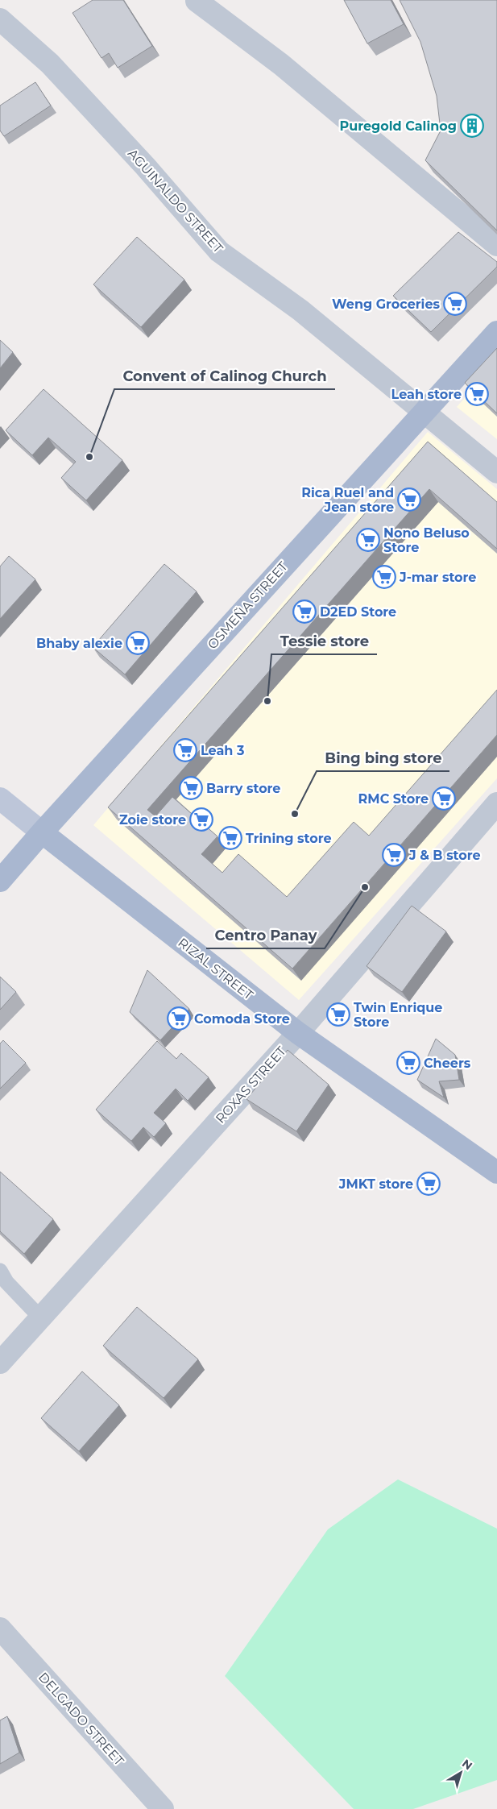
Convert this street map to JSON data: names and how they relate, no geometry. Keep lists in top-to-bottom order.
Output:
{
  "streets": {
    "main road": ["OSMEÑA STREET", "RIZAL STREET"],
    "street": ["AGUINALDO STREET", "ROXAS STREET", "DELGADO STREET"]
  },
  "crossings": [
    ["AGUINALDO STREET", "OSMEÑA STREET"],
    ["OSMEÑA STREET", "RIZAL STREET"],
    ["RIZAL STREET", "ROXAS STREET"]
  ],
  "places": {
    "building": ["Puregold Calinog"],
    "supermarket": [
      "Weng Groceries",
      "Leah store",
      "Rica Ruel and Jean store",
      "Nono Beluso Store",
      "J-mar store",
      "D2ED Store",
      "Bhaby alexie",
      "Leah 3",
      "Barry store",
      "RMC Store",
      "Zoie store",
      "Trining store",
      "J & B store",
      "Twin Enrique Store",
      "Comoda Store",
      "Cheers",
      "JMKT store"
    ],
    "other": [
      "Convent of Calinog Church",
      "Tessie store",
      "Bing bing store",
      "Centro Panay"
    ]
  },
  "north": "top right"
}
